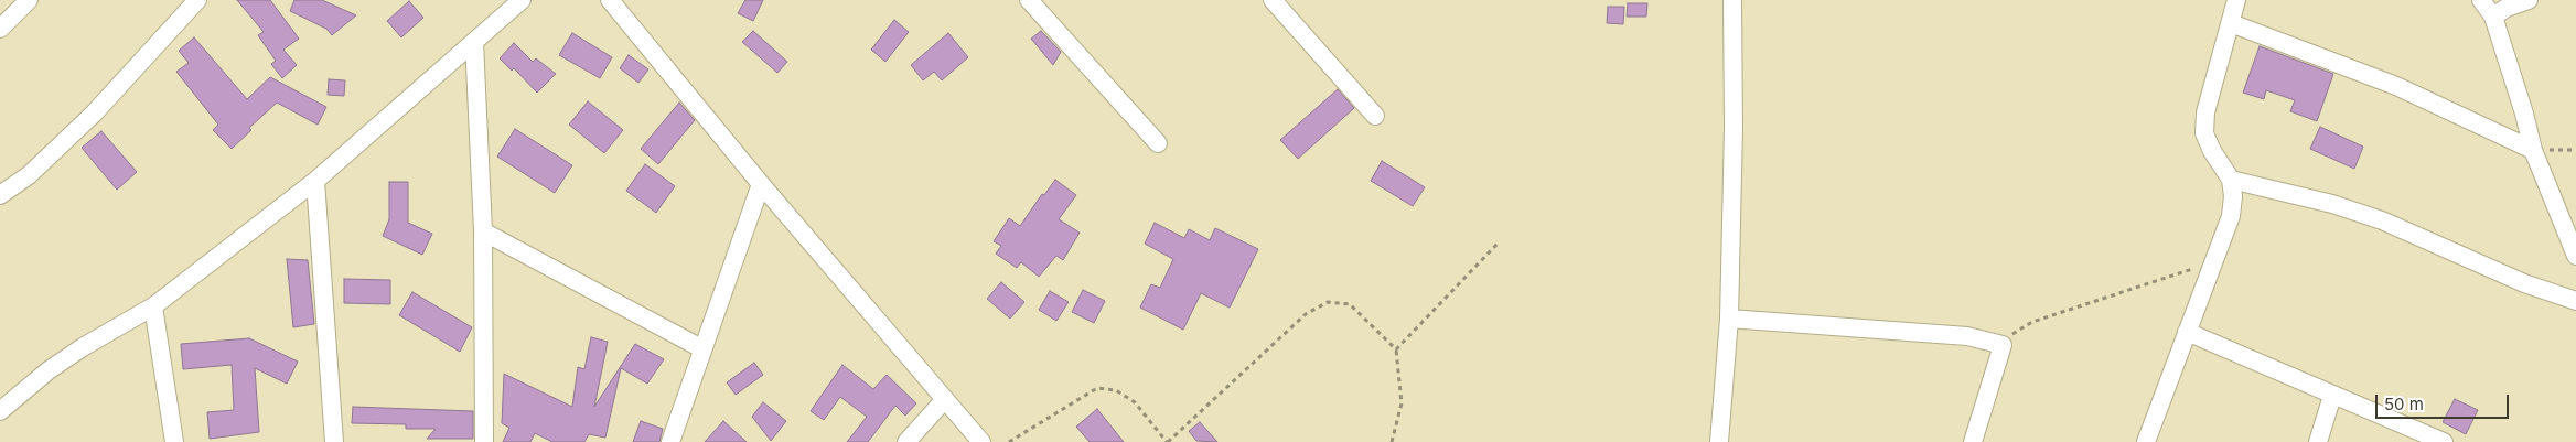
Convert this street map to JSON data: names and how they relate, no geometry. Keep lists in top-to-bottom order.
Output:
{
  "scale_bar": "50 m"
}
